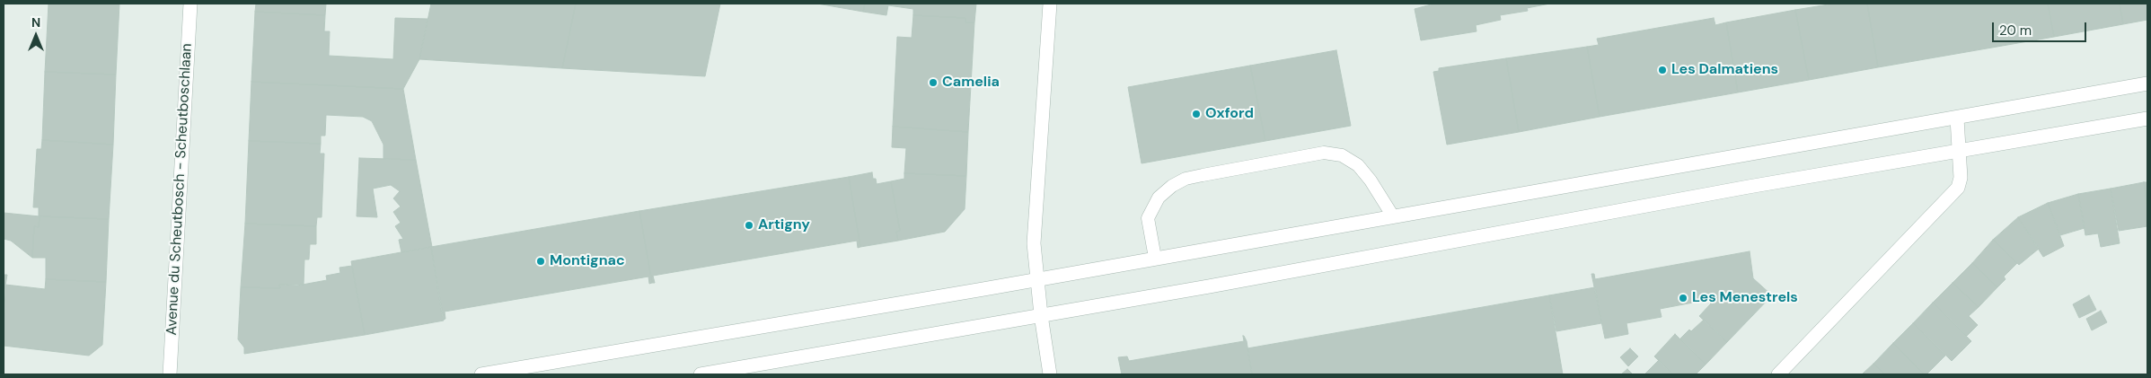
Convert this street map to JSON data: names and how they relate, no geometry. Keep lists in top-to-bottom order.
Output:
{
  "streets": {
    "street": ["Avenue du Scheutbosch - Scheutboschlaan"]
  },
  "places": [
    "Les Dalmatiens",
    "Camelia",
    "Oxford",
    "Artigny",
    "Montignac",
    "Les Menestrels"
  ],
  "scale_bar": "20 m",
  "north": "top"
}
